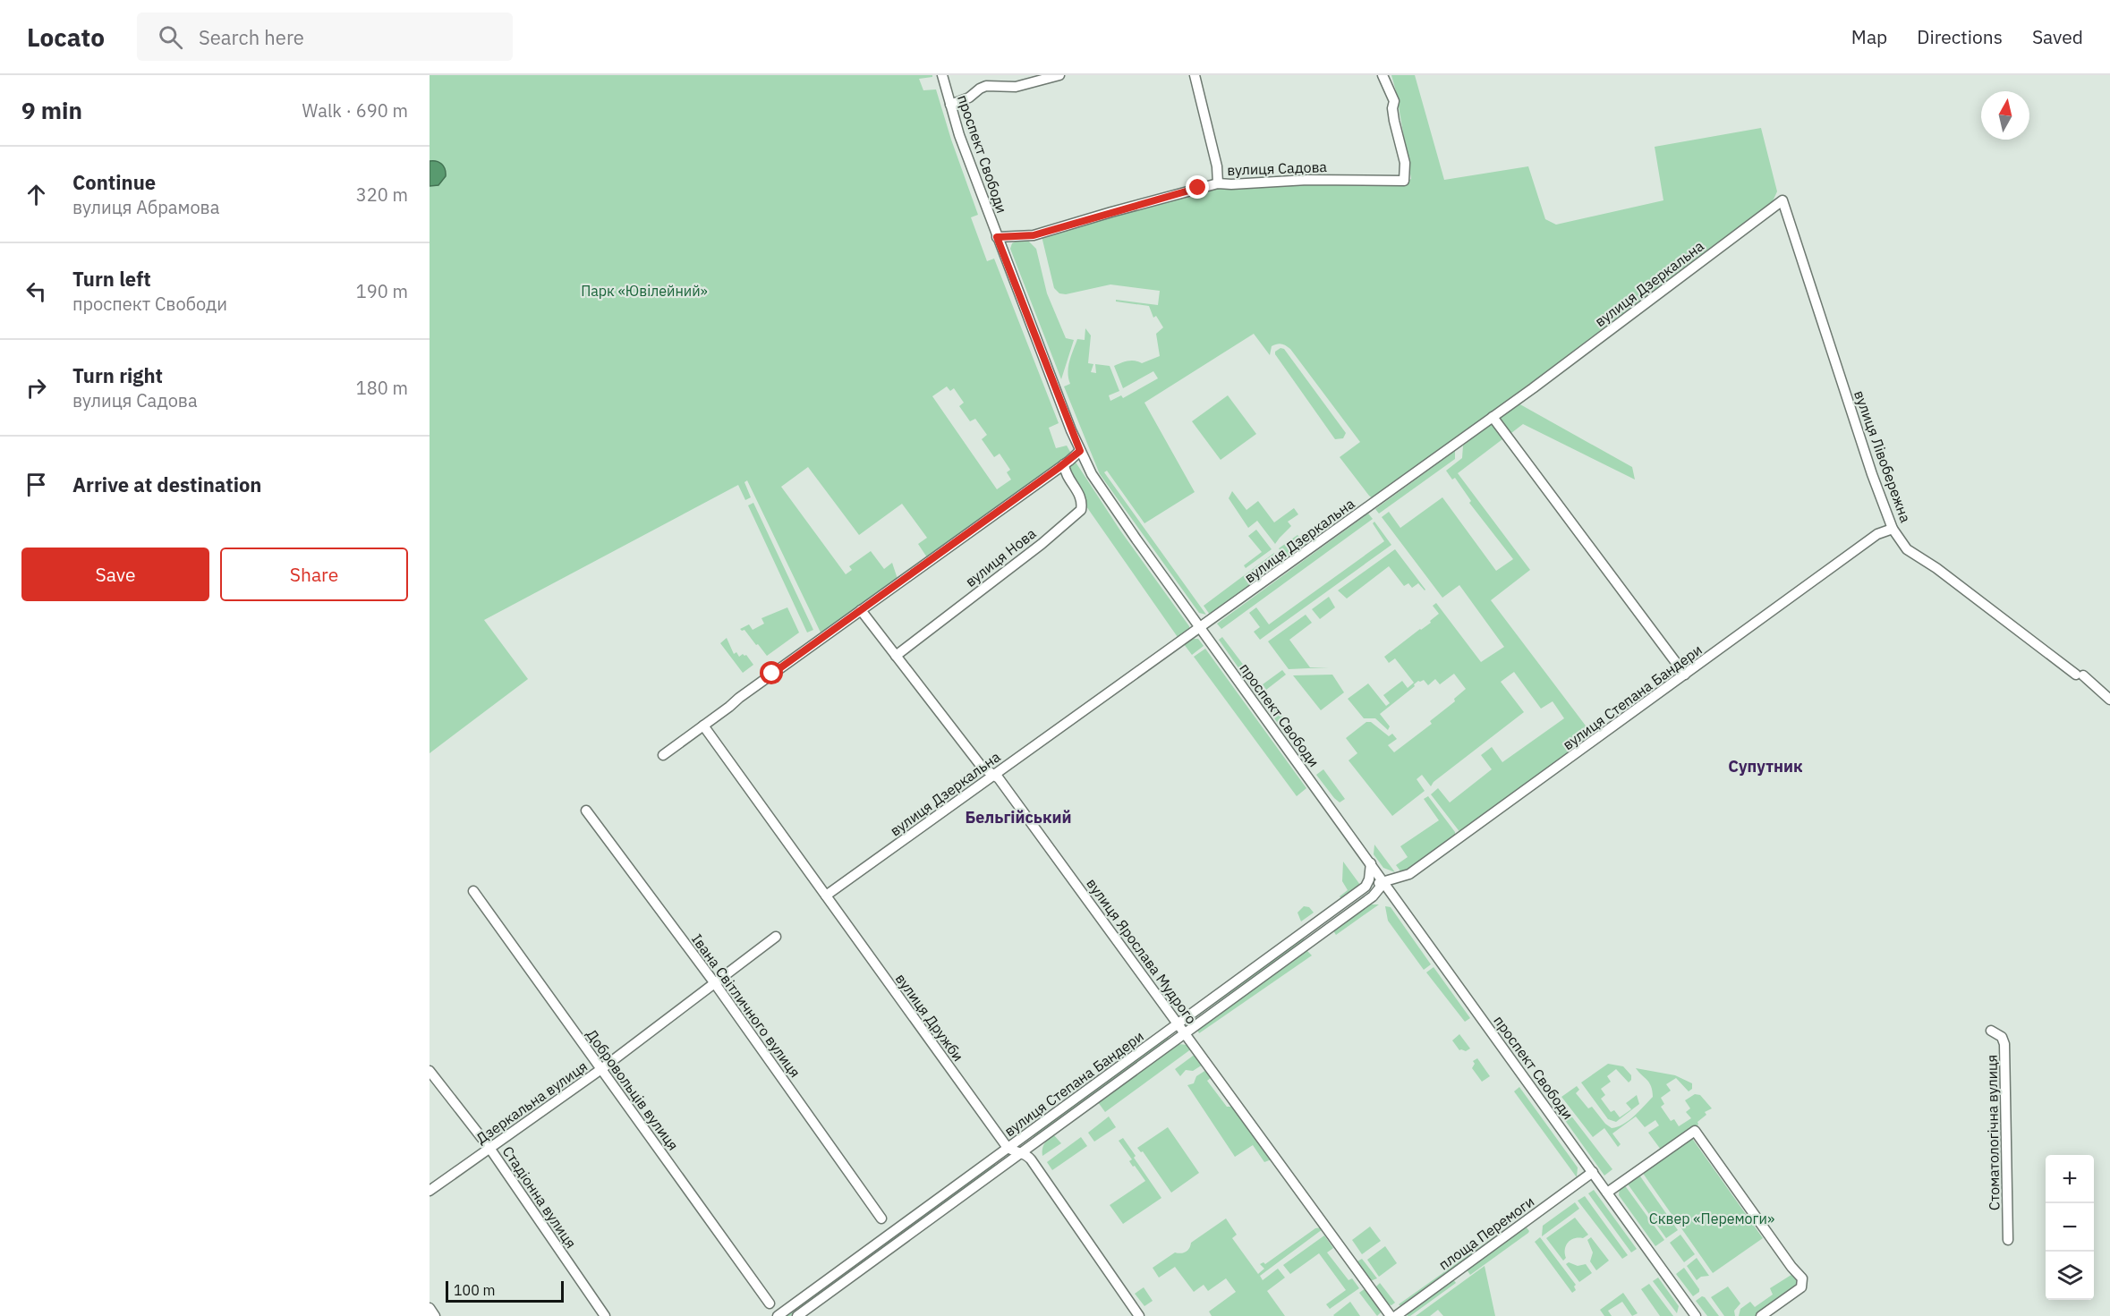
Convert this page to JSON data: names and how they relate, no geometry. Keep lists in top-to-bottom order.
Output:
{
  "streets": {
    "street": [
      "проспект Свободи",
      "вулиця Садова",
      "вулиця Дзеркальна",
      "вулиця Лівобережна",
      "вулиця Нова",
      "вулиця Степана Бандери",
      "вулиця Ярослава Мудрого",
      "Івана Світличного вулиця",
      "вулиця Дружби",
      "Добровольців вулиця",
      "Дзеркальна вулиця",
      "Стоматологічна вулиця",
      "Стадіонна вулиця",
      "площа Перемоги"
    ]
  },
  "crossings": [
    ["проспект Свободи", "вулиця Садова"],
    ["проспект Свободи", "вулиця Дзеркальна"],
    ["проспект Свободи", "вулиця Степана Бандери"],
    ["проспект Свободи", "площа Перемоги"],
    ["вулиця Дзеркальна", "вулиця Лівобережна"],
    ["вулиця Дзеркальна", "вулиця Ярослава Мудрого"],
    ["вулиця Дзеркальна", "вулиця Дружби"],
    ["вулиця Лівобережна", "вулиця Степана Бандери"],
    ["вулиця Нова", "вулиця Ярослава Мудрого"],
    ["вулиця Степана Бандери", "вулиця Ярослава Мудрого"],
    ["вулиця Степана Бандери", "вулиця Дружби"],
    ["вулиця Ярослава Мудрого", "площа Перемоги"],
    ["Івана Світличного вулиця", "Дзеркальна вулиця"],
    ["Добровольців вулиця", "Дзеркальна вулиця"],
    ["Дзеркальна вулиця", "Стадіонна вулиця"]
  ],
  "districts": ["Супутник", "Бельгійський"],
  "parks": ["Парк «Ювілейний»", "Сквер «Перемоги»"],
  "scale_bar": "100 m",
  "north": "top",
  "page": {
    "header": "Locato",
    "search": "Search here",
    "nav": ["Map", "Directions", "Saved"],
    "heading": ["9 min", "Walk · 690 m"],
    "list": [
      ["Continue", "вулиця Абрамова", "320 m"],
      ["Turn left", "проспект Свободи", "190 m"],
      ["Turn right", "вулиця Садова", "180 m"],
      "Arrive at destination"
    ],
    "buttons": ["Save", "Share"],
    "map_buttons": ["+", "−"],
    "scale": "100 m"
  }
}
